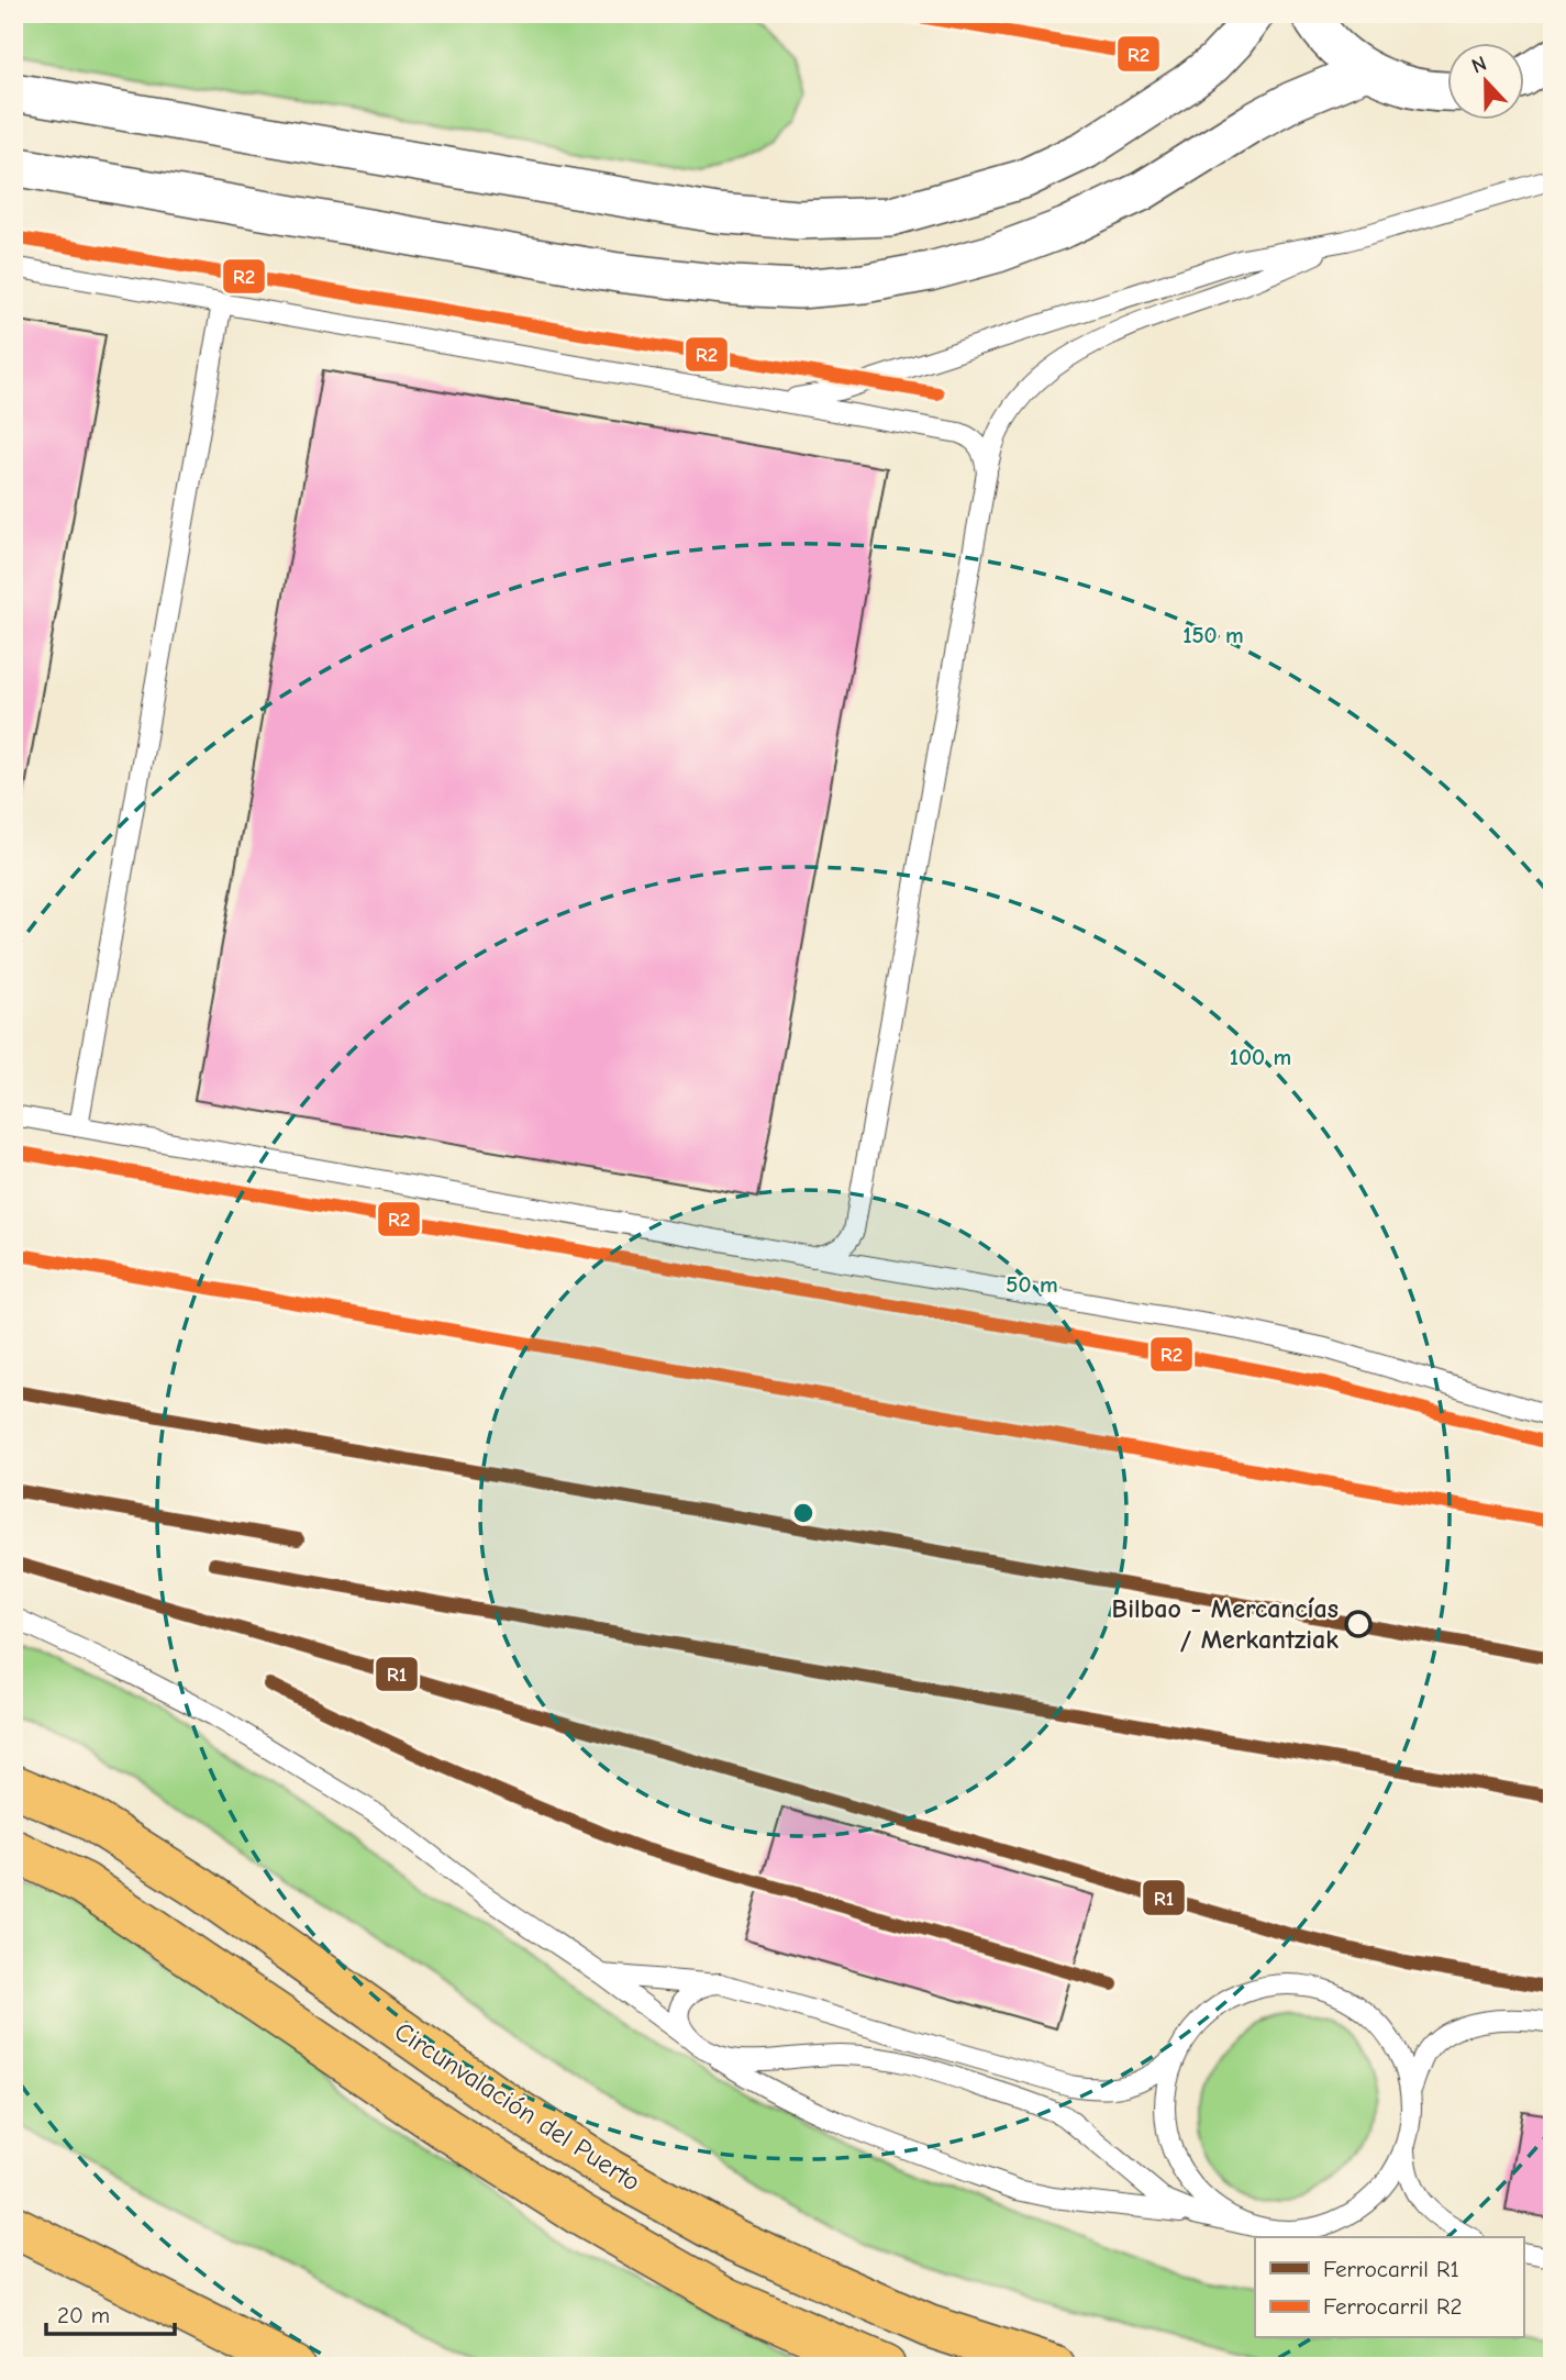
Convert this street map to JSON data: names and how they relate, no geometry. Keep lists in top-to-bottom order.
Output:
{
  "streets": {
    "highway": ["Circunvalación del Puerto"]
  },
  "places": ["Bilbao - Mercancías / Merkantziak"],
  "lines": ["rail line R2", "rail line R1"],
  "legend": ["Ferrocarril R1", "Ferrocarril R2"],
  "scale_bar": "20 m",
  "north": "top",
  "rings": ["150 m", "100 m", "50 m"]
}
